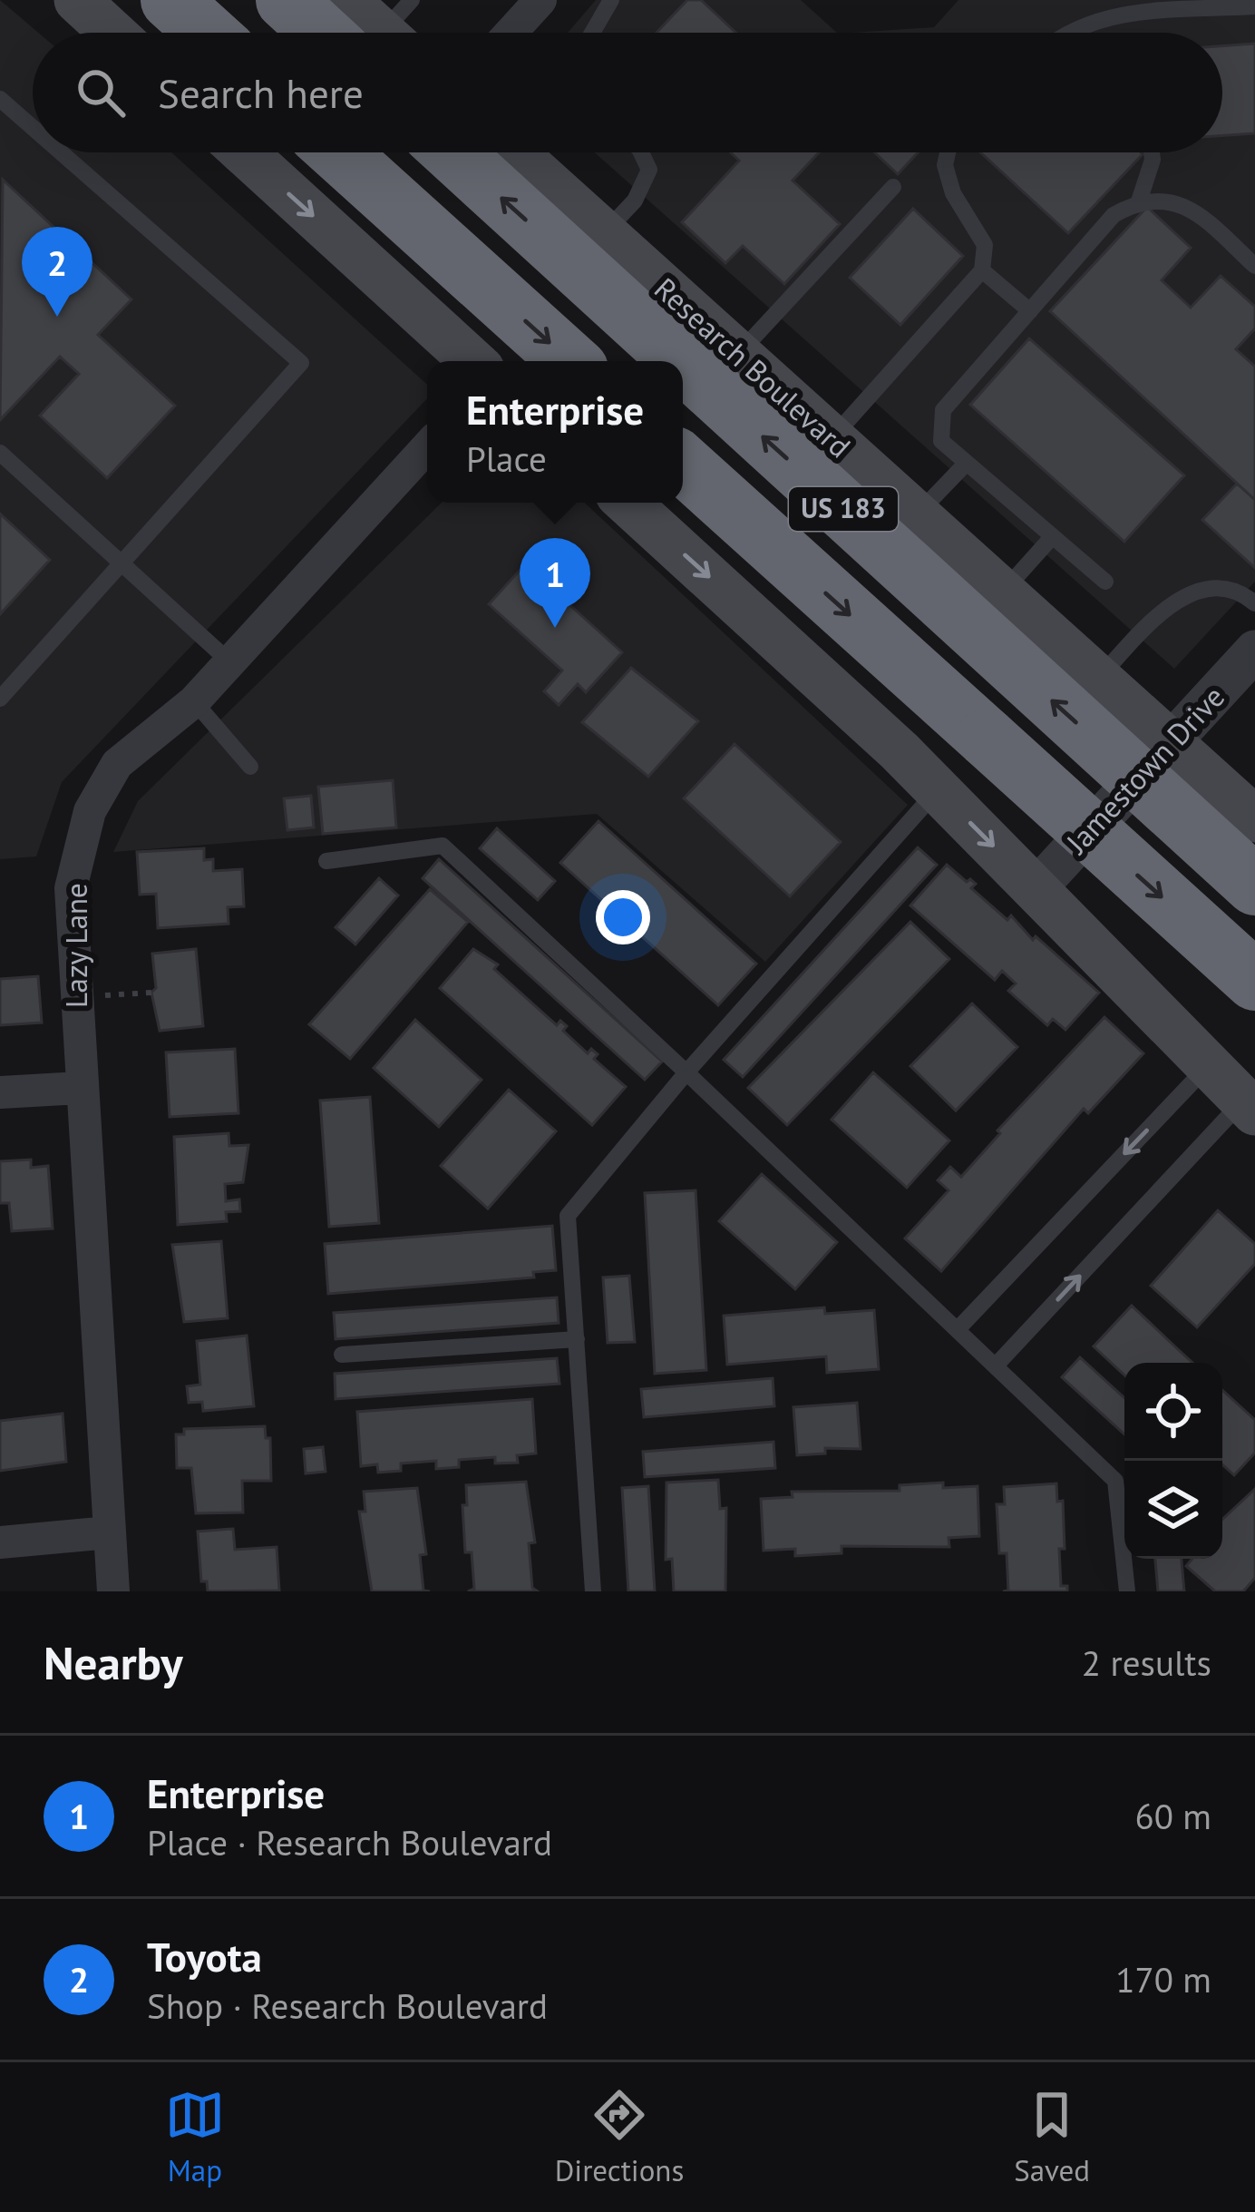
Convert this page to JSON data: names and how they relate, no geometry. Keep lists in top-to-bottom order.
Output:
{
  "streets": {
    "highway": ["US 183"],
    "main road": ["Research Boulevard"],
    "street": ["Jamestown Drive", "Lazy Lane"]
  },
  "crossings": [
    ["Research Boulevard", "Jamestown Drive"]
  ],
  "page": {
    "search": "Search here",
    "pins": ["2", "1"],
    "popup": ["Enterprise", "Place"],
    "heading": ["Nearby", "2 results"],
    "list": [
      {
        "mark": "1",
        "name": "Enterprise",
        "note": "Place · Research Boulevard",
        "value": "60 m"
      },
      {
        "mark": "2",
        "name": "Toyota",
        "note": "Shop · Research Boulevard",
        "value": "170 m"
      }
    ],
    "nav": ["Map", "Directions", "Saved"]
  }
}
